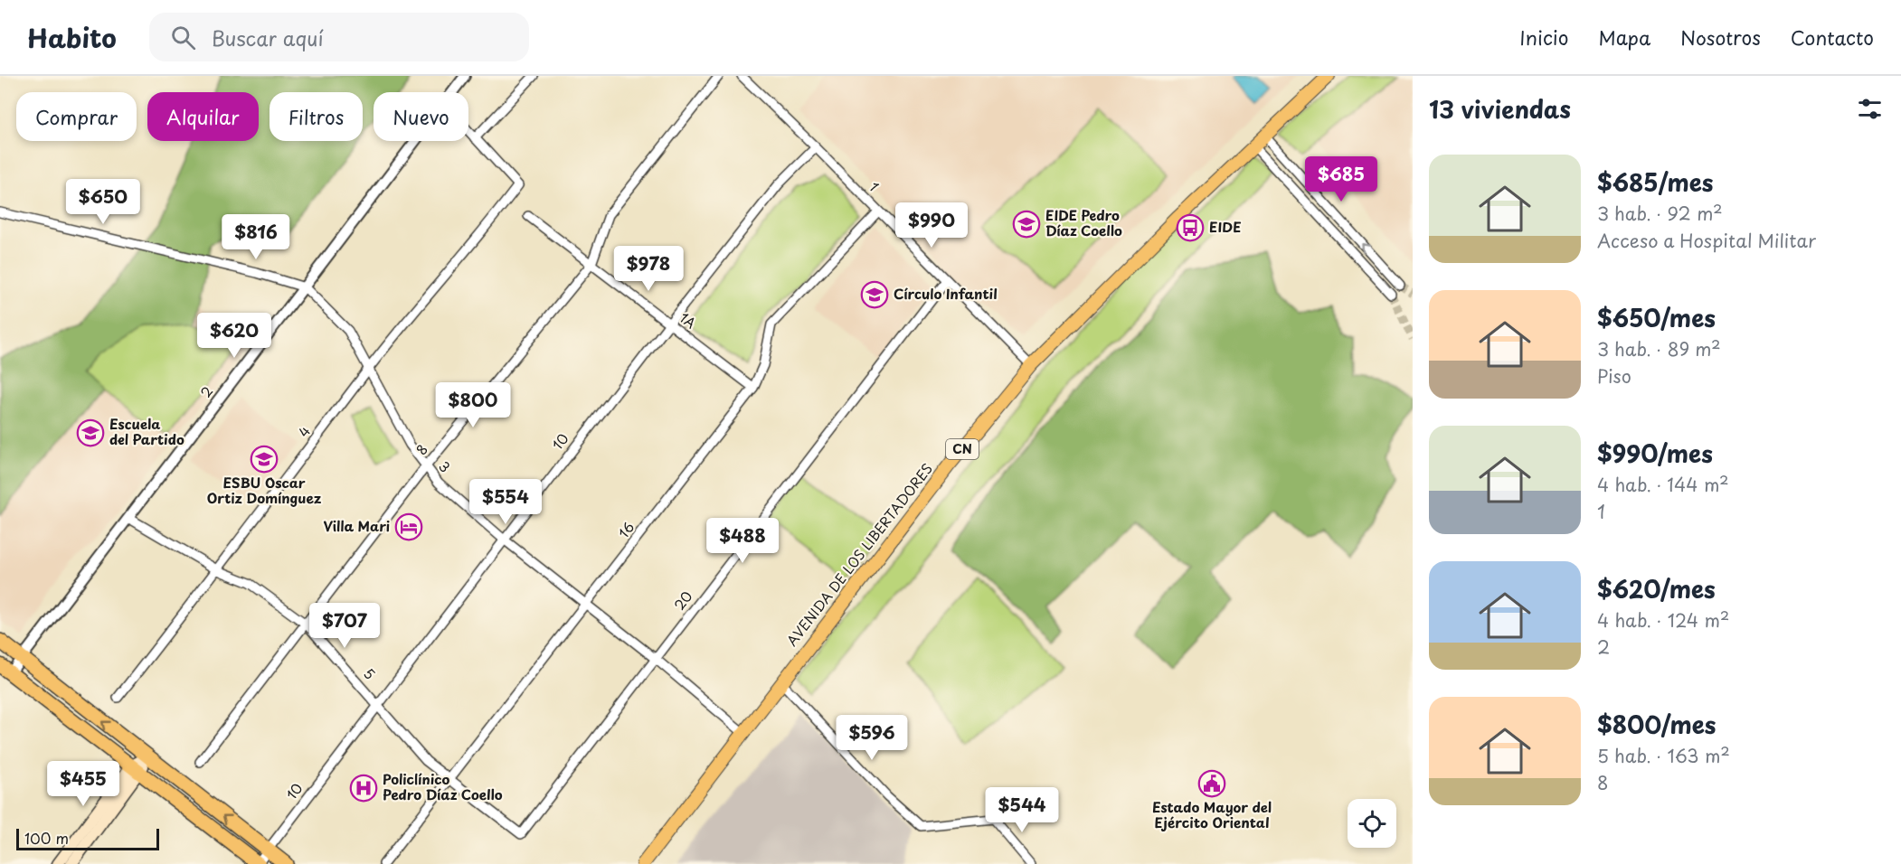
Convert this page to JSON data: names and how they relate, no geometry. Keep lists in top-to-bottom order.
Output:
{
  "streets": {
    "main road": ["CN", "AVENIDA DE LOS LIBERTADORES"],
    "street": [
      "1",
      "1A",
      "2",
      "4",
      "10",
      "8",
      "3",
      "16",
      "20",
      "5"
    ]
  },
  "crossings": [
    ["1", "10"],
    ["1", "16"],
    ["1", "AVENIDA DE LOS LIBERTADORES"],
    ["1", "20"],
    ["1A", "10"],
    ["1A", "8"],
    ["1A", "16"],
    ["2", "3"],
    ["2", "5"],
    ["4", "3"],
    ["4", "5"],
    ["10", "3"],
    ["10", "5"],
    ["8", "3"],
    ["8", "5"],
    ["3", "16"],
    ["3", "AVENIDA DE LOS LIBERTADORES"],
    ["3", "20"],
    ["16", "5"],
    ["20", "5"]
  ],
  "places": {
    "school or university": [
      "EIDE Pedro Díaz Coello",
      "Círculo Infantil",
      "Escuela del Partido",
      "ESBU Oscar Ortiz Domínguez"
    ],
    "bus stop": ["EIDE"],
    "hotel": ["Villa Mari"],
    "public building": ["Estado Mayor del Ejército Oriental"],
    "hospital": ["Policlínico Pedro Díaz Coello"]
  },
  "scale_bar": "100 m",
  "page": {
    "header": "Habito",
    "search": "Buscar aquí",
    "nav": [
      "Inicio",
      "Mapa",
      "Nosotros",
      "Contacto"
    ],
    "heading": "13 viviendas",
    "chip": [
      "Comprar",
      "Alquilar",
      "Filtros",
      "Nuevo"
    ],
    "list": [
      {
        "name": "$685/mes",
        "note": "3 hab. · 92 m² · Acceso a Hospital Militar"
      },
      {
        "name": "$650/mes",
        "note": "3 hab. · 89 m² · Piso"
      },
      {
        "name": "$990/mes",
        "note": "4 hab. · 144 m² · 1"
      },
      {
        "name": "$620/mes",
        "note": "4 hab. · 124 m² · 2"
      },
      {
        "name": "$800/mes",
        "note": "5 hab. · 163 m² · 8"
      }
    ],
    "price": [
      "$685",
      "$650",
      "$990",
      "$816",
      "$978",
      "$620",
      "$800",
      "$554",
      "$488",
      "$707",
      "$596",
      "$455",
      "$544"
    ],
    "scale": "100 m"
  }
}
